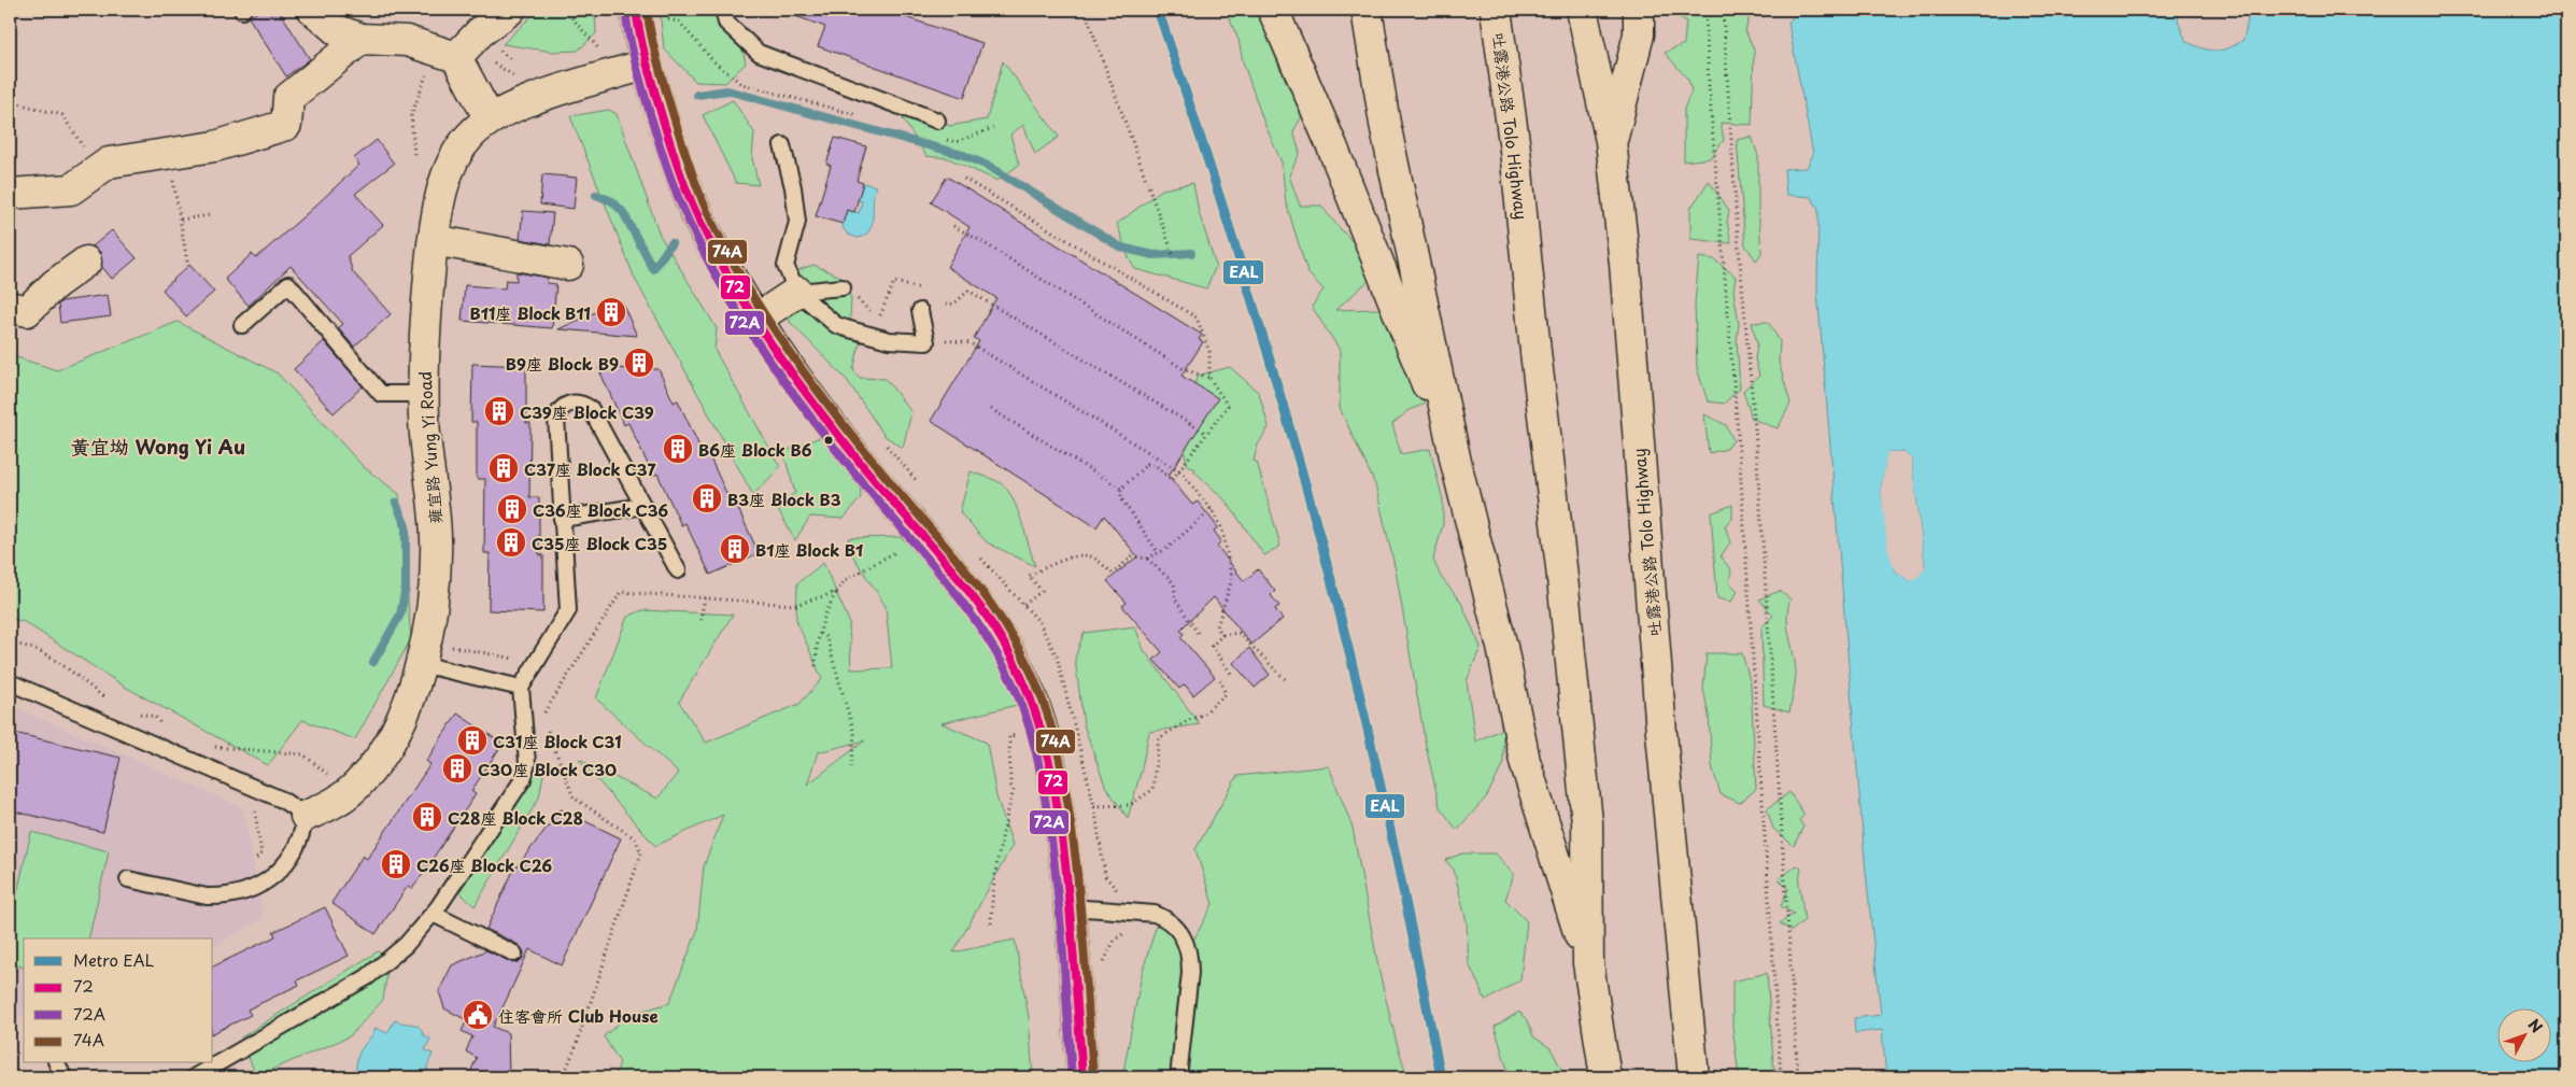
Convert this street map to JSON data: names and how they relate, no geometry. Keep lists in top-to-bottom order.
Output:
{
  "streets": {
    "main road": ["吐露港公路 Tolo Highway", "雍宜路 Yung Yi Road"]
  },
  "districts": ["黃宜坳 Wong Yi Au"],
  "places": {
    "building": [
      "B11座 Block B11",
      "B9座 Block B9",
      "C39座 Block C39",
      "B6座 Block B6",
      "C37座 Block C37",
      "B3座 Block B3",
      "C36座 Block C36",
      "C35座 Block C35",
      "B1座 Block B1",
      "C31座 Block C31",
      "C30座 Block C30",
      "C28座 Block C28",
      "C26座 Block C26"
    ],
    "public building": ["住客會所 Club House"]
  },
  "lines": [
    "metro line EAL",
    "transit line 72",
    "transit line 74A",
    "transit line 72A"
  ],
  "legend": [
    "Metro EAL",
    "72",
    "72A",
    "74A"
  ],
  "north": "top right"
}
